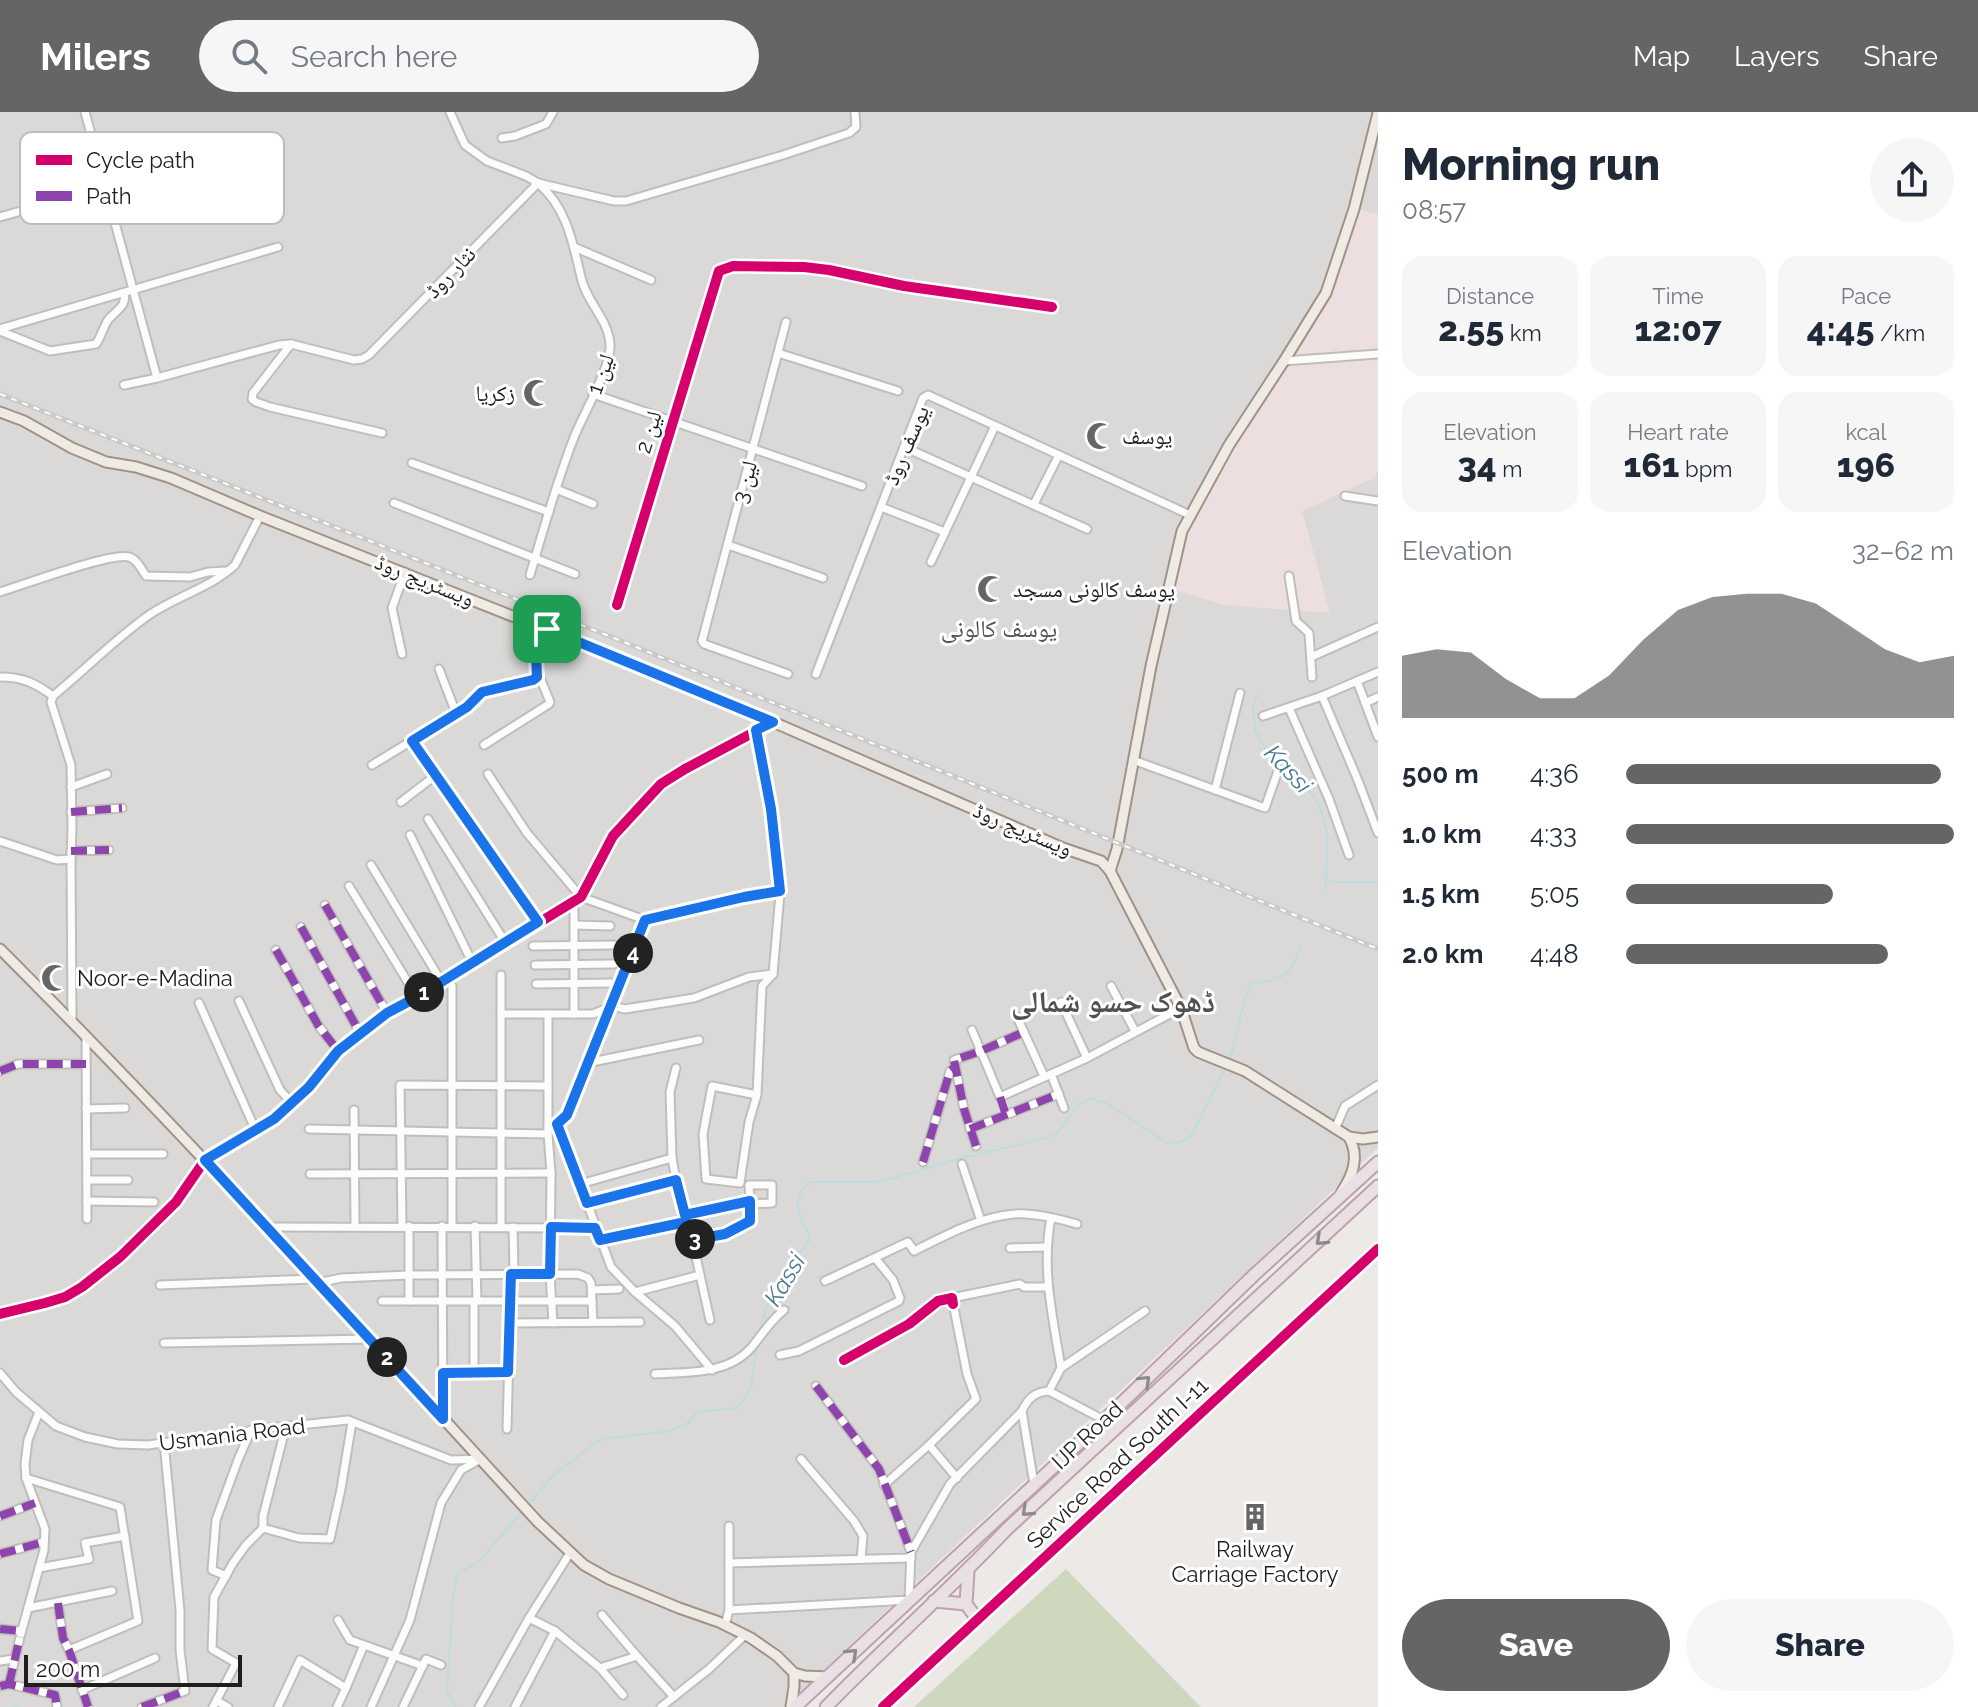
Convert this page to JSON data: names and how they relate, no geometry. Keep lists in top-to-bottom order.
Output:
{
  "streets": {
    "highway": ["IJP Road"],
    "main road": ["ویسٹریج روڈ"],
    "street": [
      "نثار روڈ",
      "لین 1",
      "لین 2",
      "یوسف روڈ",
      "لین 3",
      "Usmania Road",
      "Service Road South I-11"
    ]
  },
  "crossings": [
    ["نثار روڈ", "لین 1"]
  ],
  "districts": ["یوسف کالونی", "ڈھوک حسو شمالی"],
  "water": ["Kassi"],
  "places": {
    "mosque": [
      "زکریا",
      "یوسف",
      "یوسف کالونی مسجد",
      "Noor-e-Madina"
    ],
    "building": ["Railway Carriage Factory"]
  },
  "legend": ["Cycle path", "Path"],
  "scale_bar": "200 m",
  "page": {
    "header": "Milers",
    "search": "Search here",
    "nav": ["Map", "Layers", "Share"],
    "heading": ["Morning run", "08:57"],
    "stats": [
      ["Distance", "2.55 km"],
      ["Time", "12:07"],
      ["Pace", "4:45 /km"],
      ["Elevation", "34 m"],
      ["Heart rate", "161 bpm"],
      ["kcal", "196"]
    ],
    "chart": ["Elevation", "32–62 m"],
    "list": [
      {
        "name": "500 m",
        "note": "4:36"
      },
      {
        "name": "1.0 km",
        "note": "4:33"
      },
      {
        "name": "1.5 km",
        "note": "5:05"
      },
      {
        "name": "2.0 km",
        "note": "4:48"
      }
    ],
    "pins": [
      "4",
      "1",
      "3",
      "2"
    ],
    "buttons": ["Save", "Share"],
    "scale": "200 m"
  }
}
